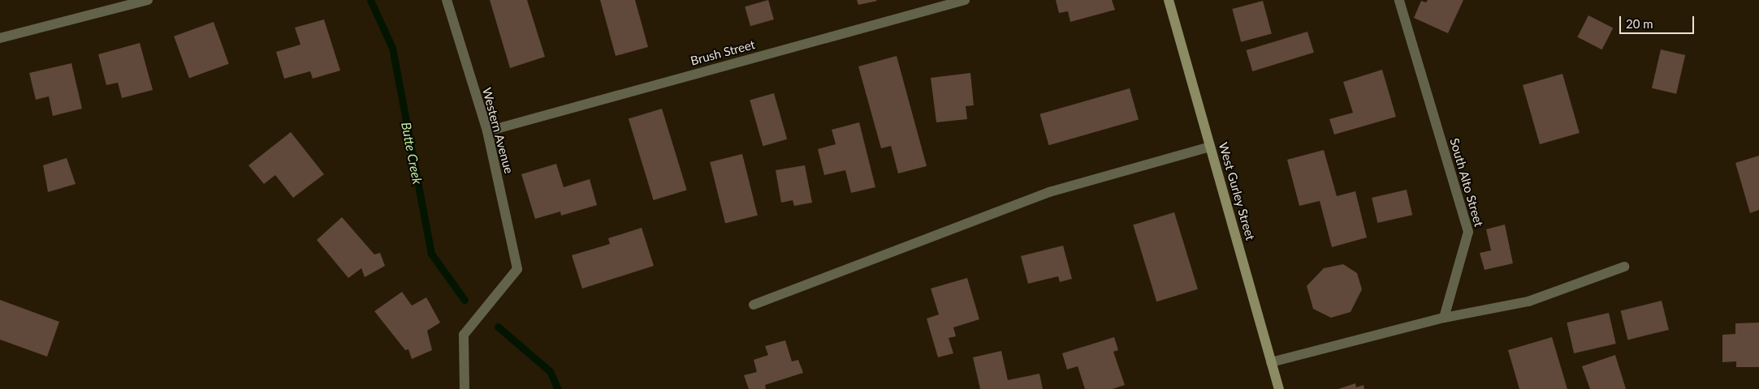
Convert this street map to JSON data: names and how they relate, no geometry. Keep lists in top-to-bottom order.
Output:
{
  "streets": {
    "main road": ["West Gurley Street"],
    "street": ["Brush Street", "Western Avenue", "South Alto Street"]
  },
  "crossings": [
    ["Brush Street", "Western Avenue"]
  ],
  "water": ["Butte Creek"],
  "scale_bar": "20 m"
}
